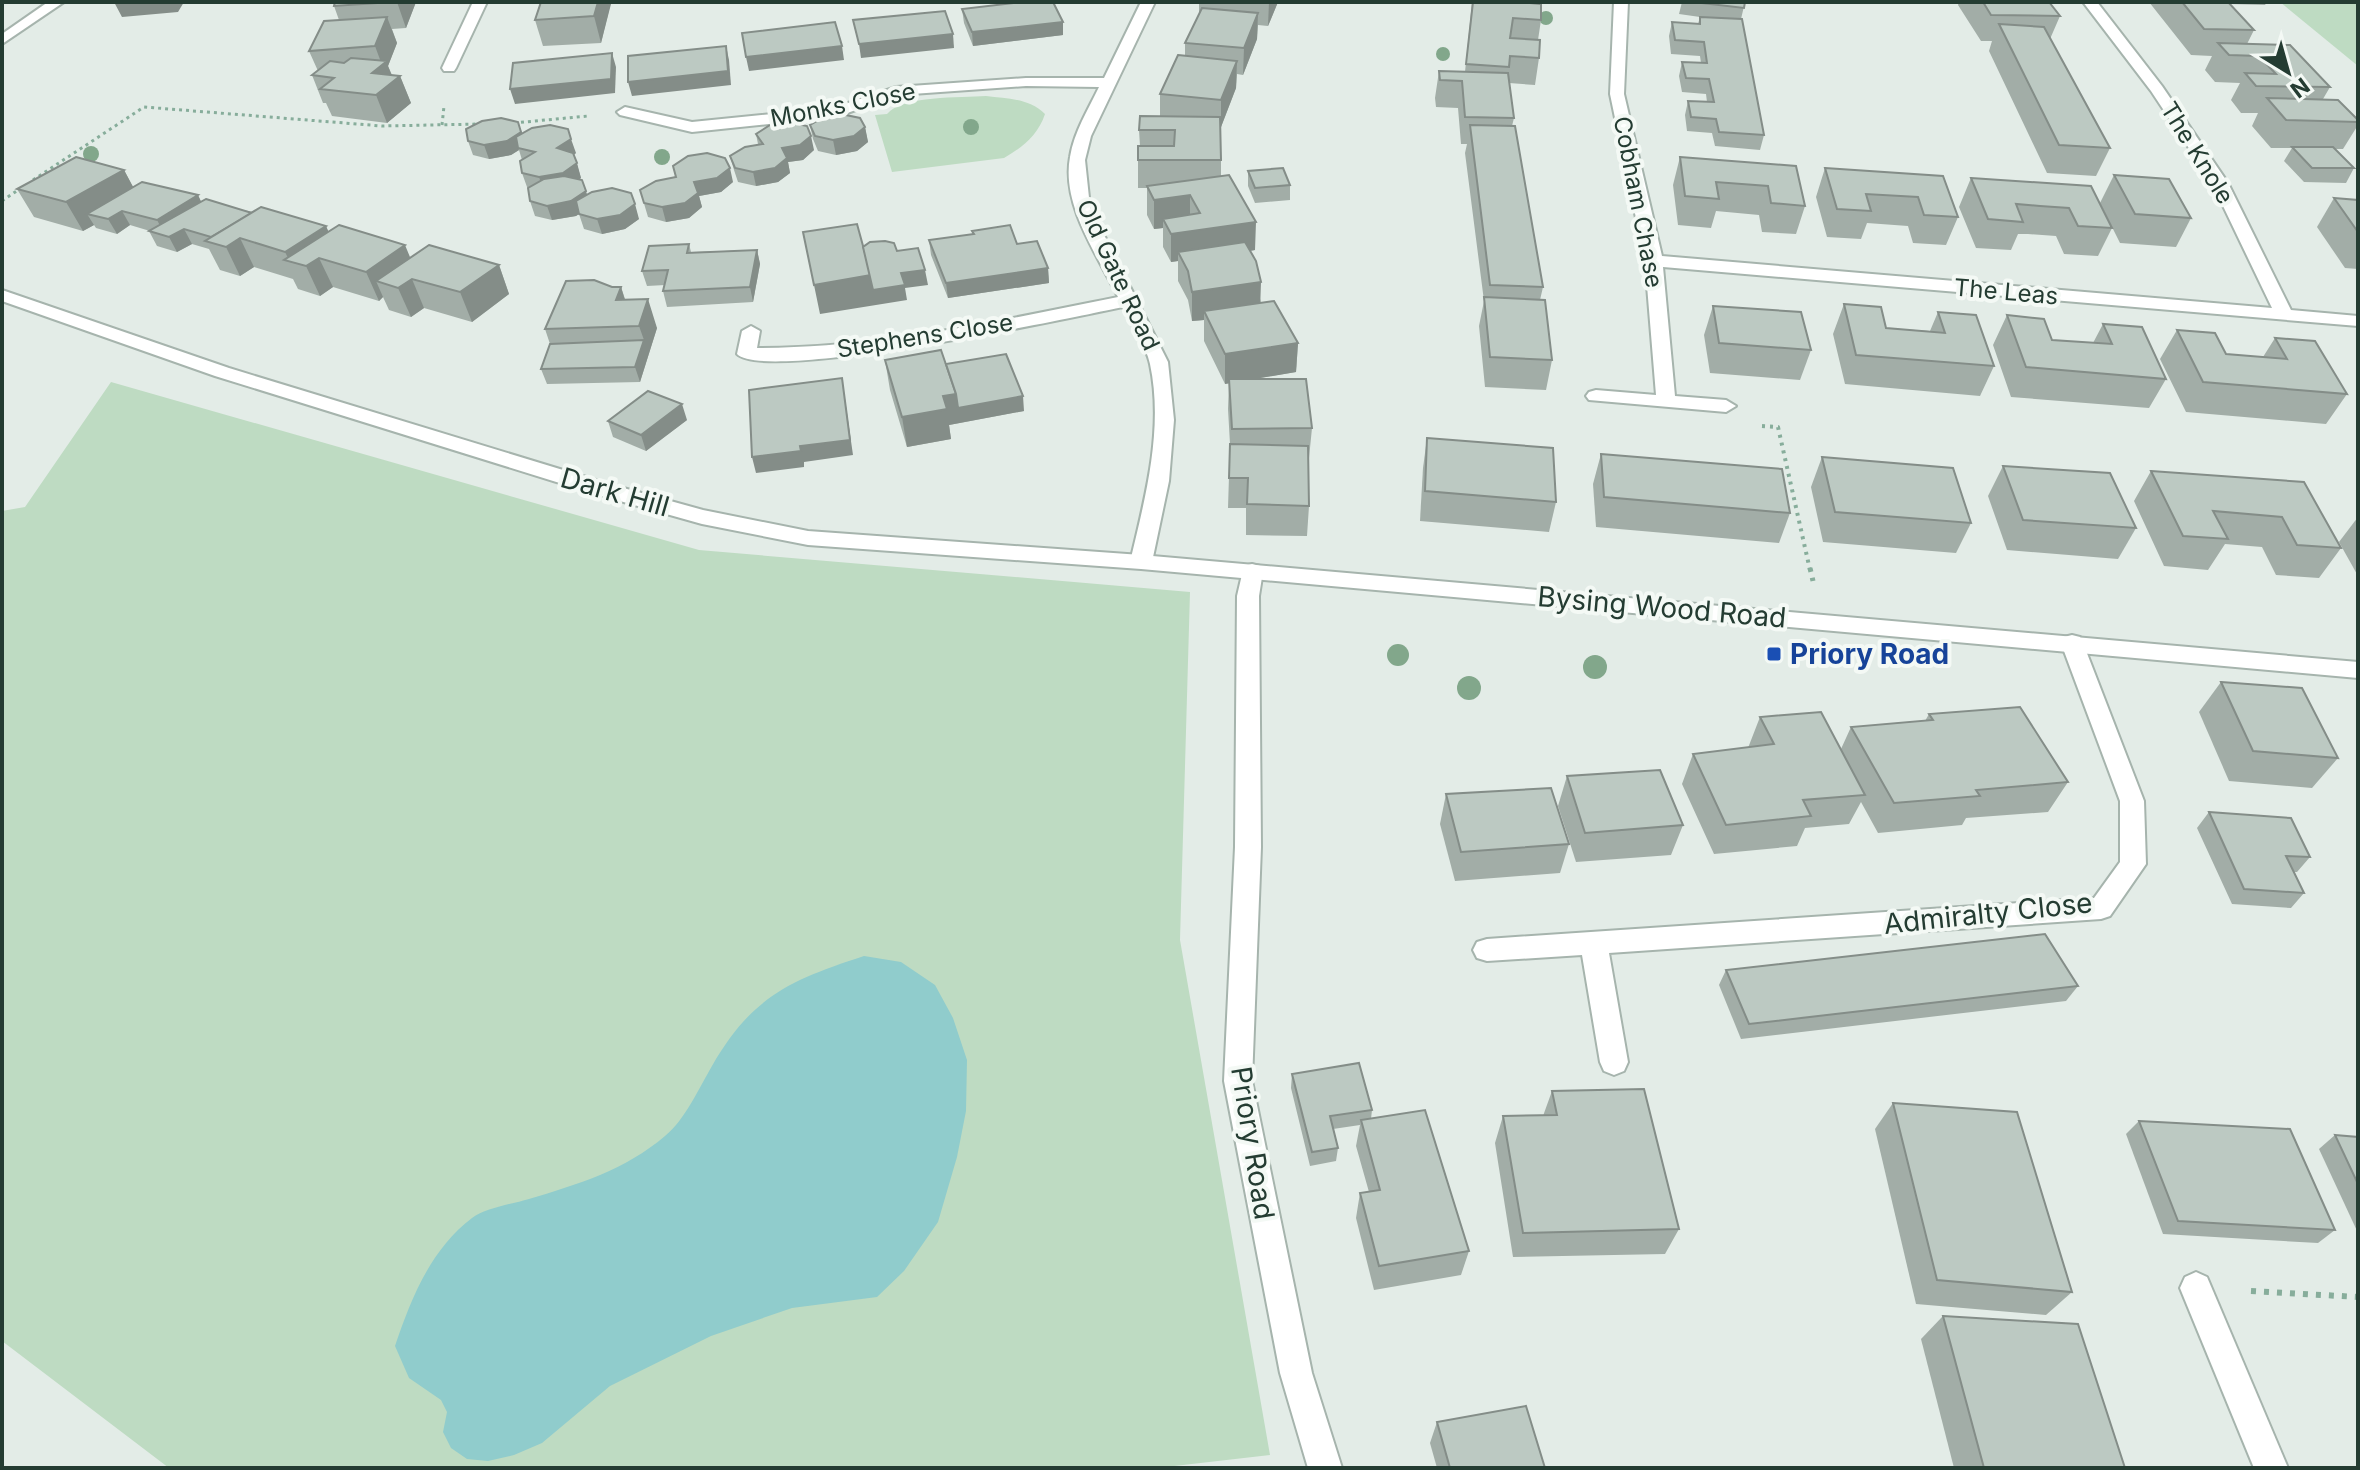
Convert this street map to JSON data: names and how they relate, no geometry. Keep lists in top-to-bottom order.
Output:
{
  "streets": {
    "street": [
      "Monks Close",
      "The Knole",
      "Cobham Chase",
      "Old Gate Road",
      "The Leas",
      "Stephens Close",
      "Dark Hill",
      "Bysing Wood Road",
      "Admiralty Close",
      "Priory Road"
    ]
  },
  "crossings": [
    ["Monks Close", "Old Gate Road"],
    ["The Knole", "The Leas"],
    ["Cobham Chase", "The Leas"],
    ["Old Gate Road", "Stephens Close"],
    ["Old Gate Road", "Dark Hill"],
    ["Dark Hill", "Bysing Wood Road"],
    ["Dark Hill", "Priory Road"],
    ["Bysing Wood Road", "Admiralty Close"],
    ["Bysing Wood Road", "Priory Road"]
  ],
  "places": {
    "transit": ["Priory Road"]
  },
  "north": "bottom right"
}
